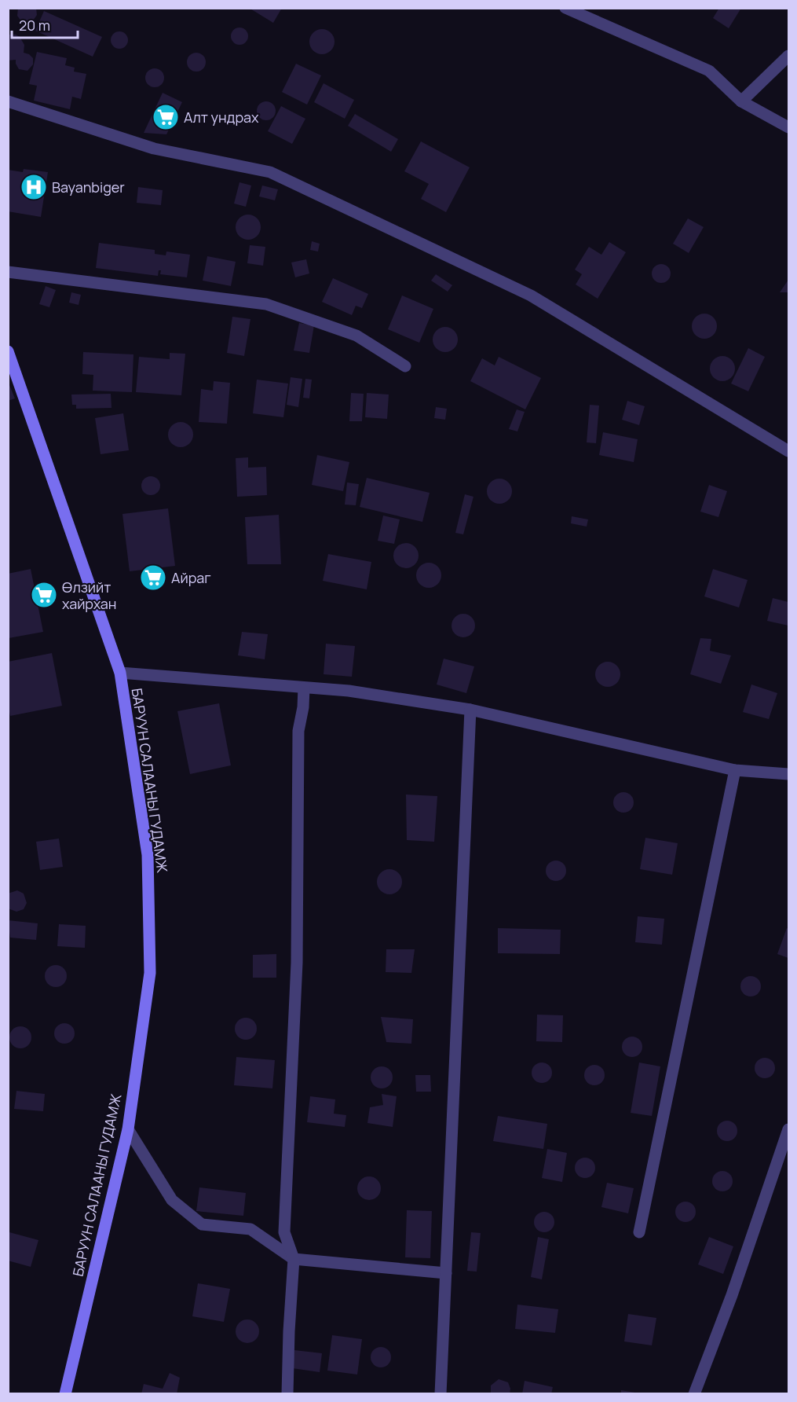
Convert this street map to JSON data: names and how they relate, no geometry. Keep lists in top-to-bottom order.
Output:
{
  "streets": {
    "main road": ["БАРУУН САЛААНЫ ГУДАМЖ"]
  },
  "places": {
    "supermarket": ["Алт ундрах", "Айраг", "Өлзийт хайрхан"],
    "hospital": ["Bayanbiger"]
  },
  "scale_bar": "20 m"
}
